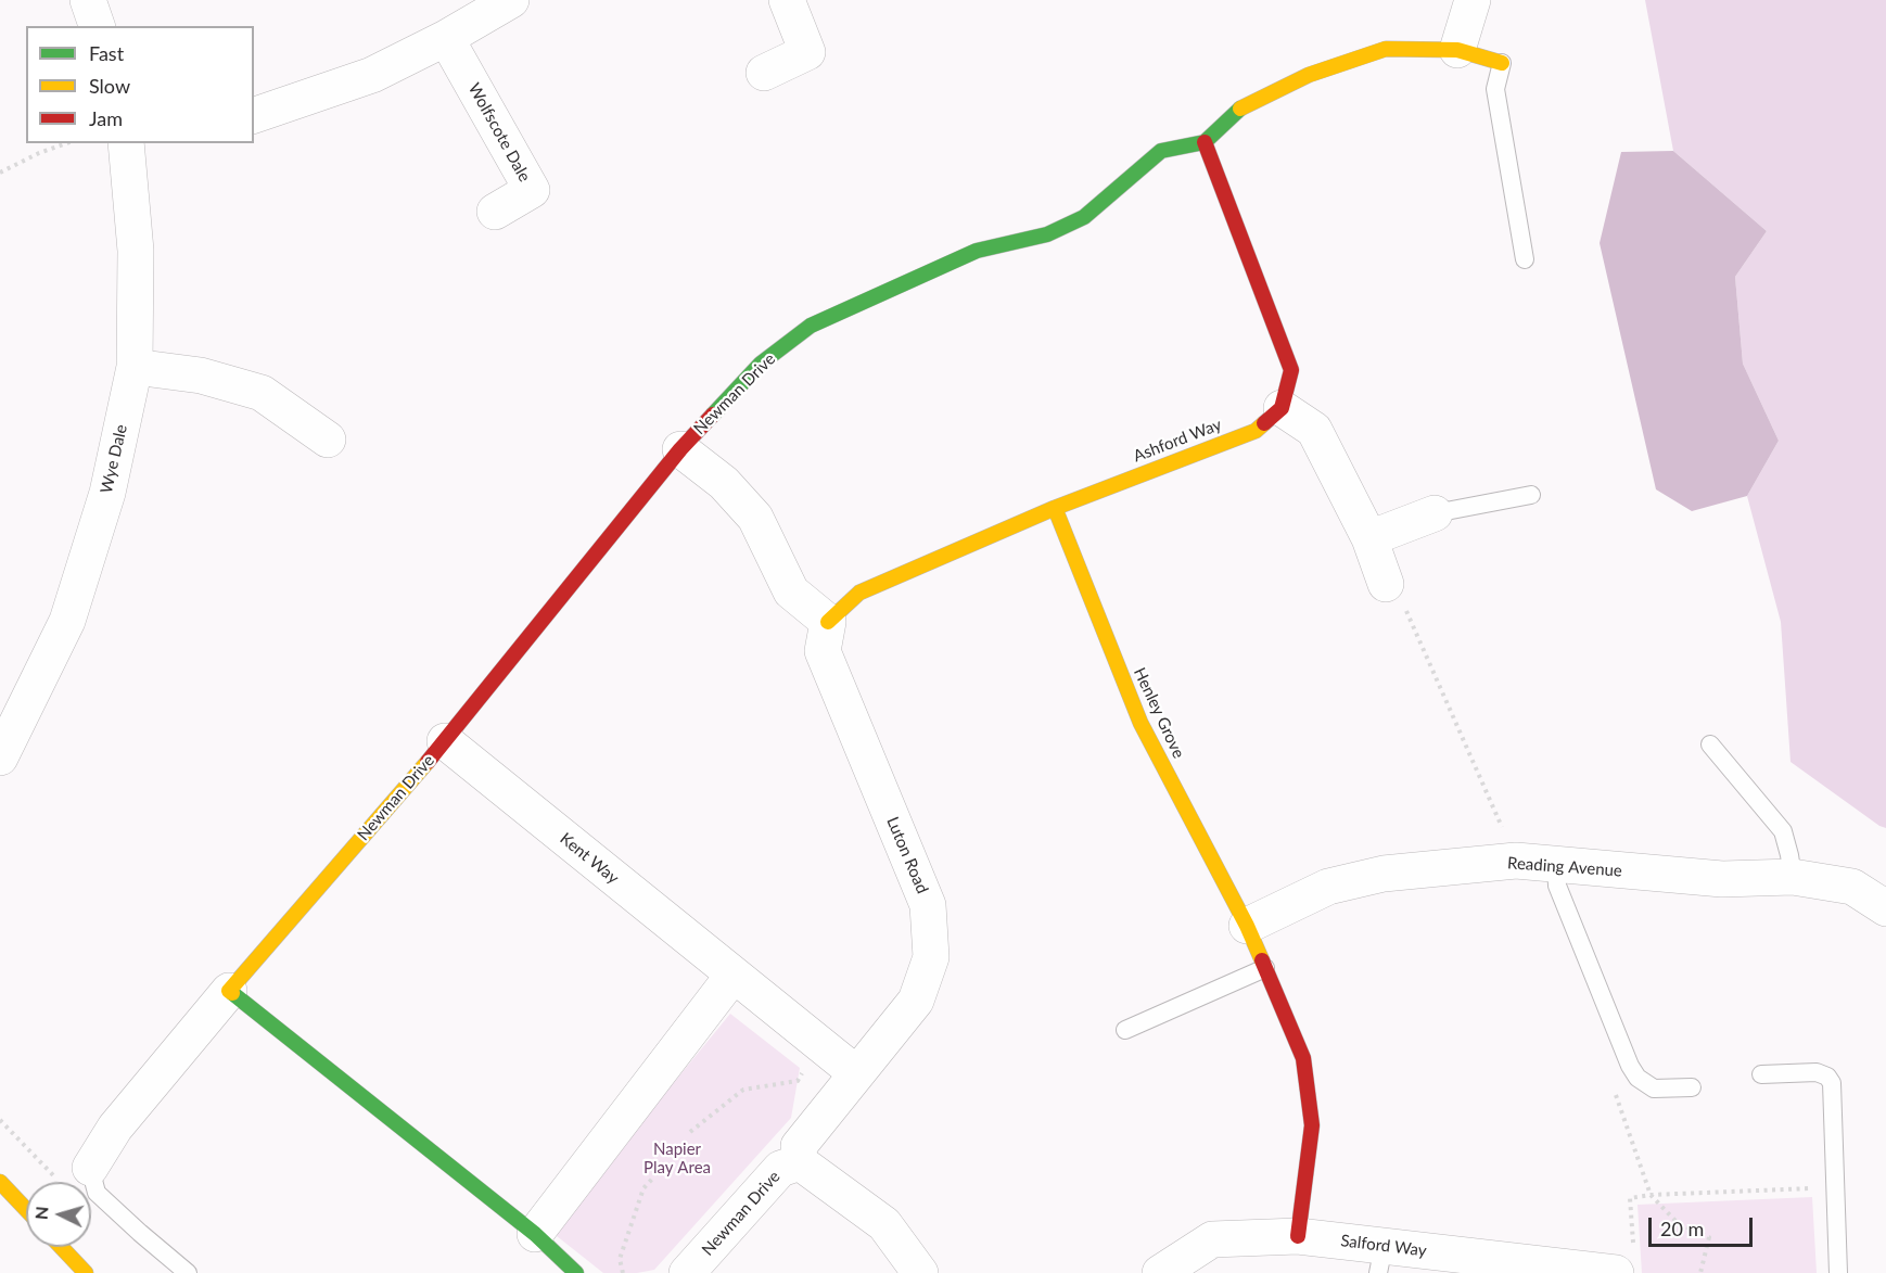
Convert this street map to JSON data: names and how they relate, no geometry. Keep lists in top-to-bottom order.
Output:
{
  "streets": {
    "street": [
      "Wolfscote Dale",
      "Newman Drive",
      "Ashford Way",
      "Wye Dale",
      "Henley Grove",
      "Luton Road",
      "Kent Way",
      "Reading Avenue",
      "Salford Way"
    ]
  },
  "crossings": [
    ["Newman Drive", "Luton Road"],
    ["Newman Drive", "Kent Way"],
    ["Ashford Way", "Henley Grove"],
    ["Ashford Way", "Luton Road"],
    ["Henley Grove", "Reading Avenue"],
    ["Henley Grove", "Salford Way"],
    ["Luton Road", "Kent Way"]
  ],
  "parks": ["Napier Play Area"],
  "legend": ["Fast", "Slow", "Jam"],
  "scale_bar": "20 m",
  "north": "left"
}
